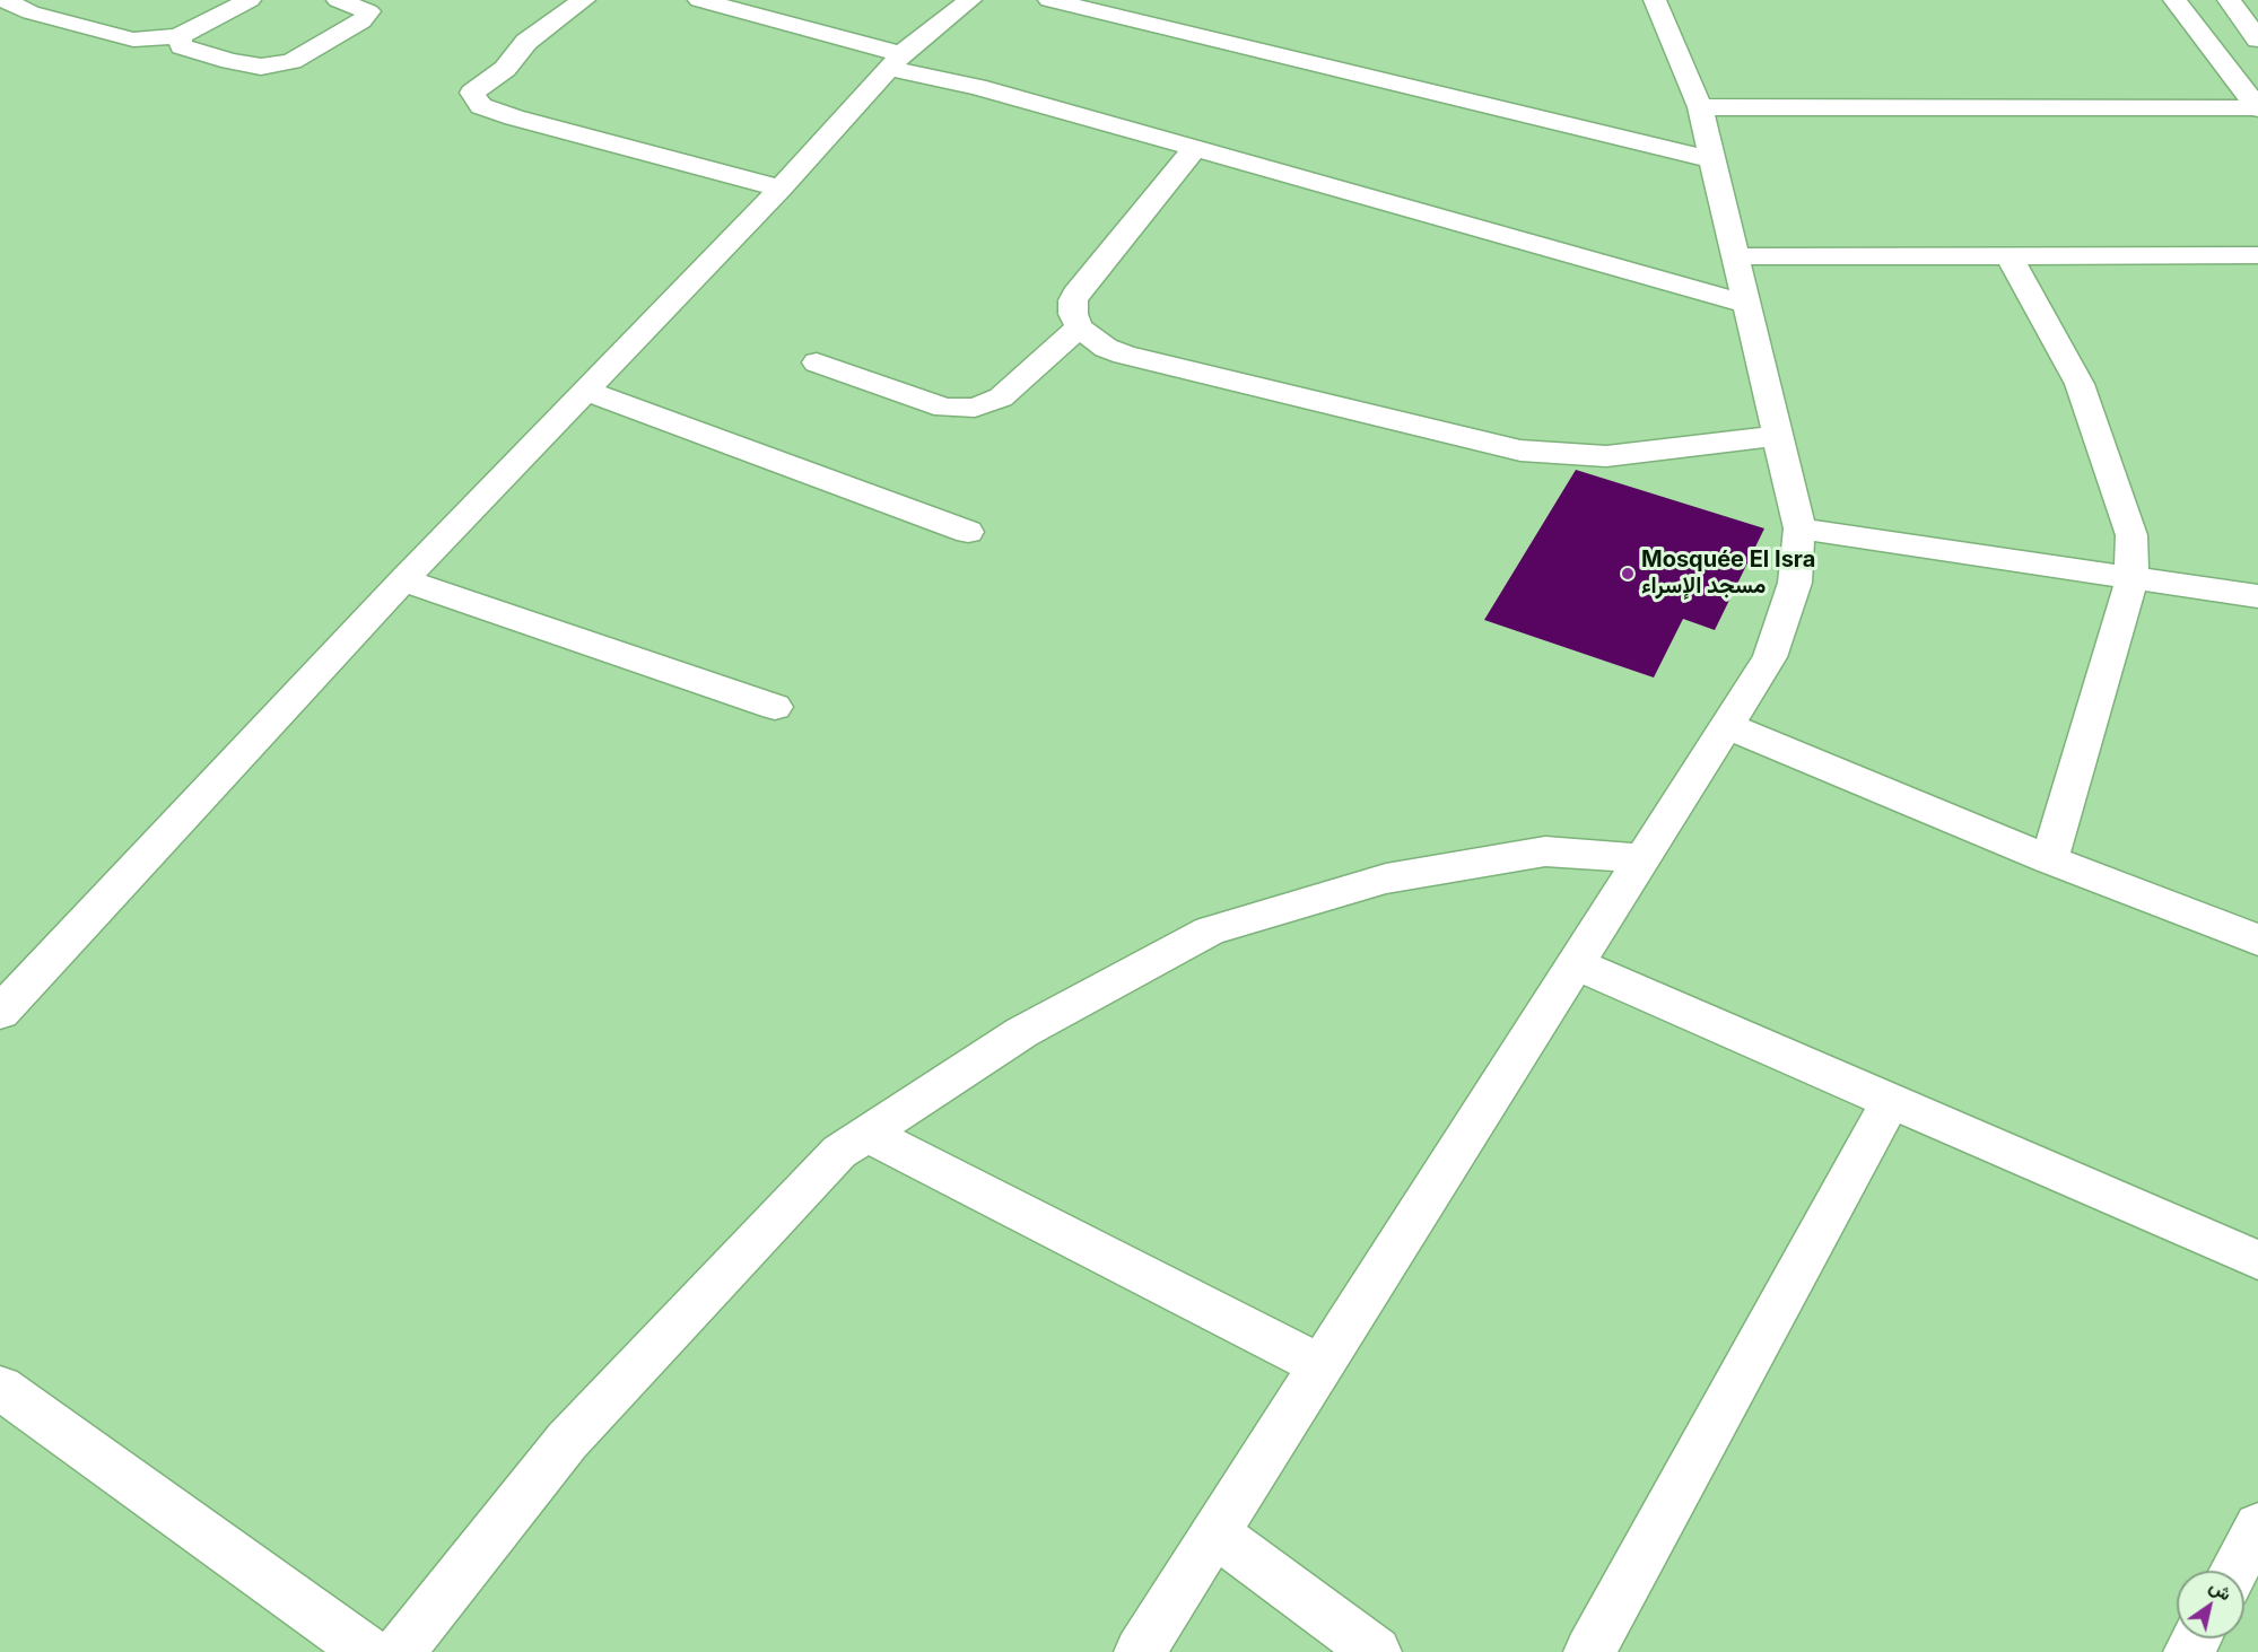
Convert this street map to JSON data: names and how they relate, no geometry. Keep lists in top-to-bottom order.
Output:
{
  "places": ["Mosquée El Isra مسجد الإسراء"],
  "north": "top right"
}
